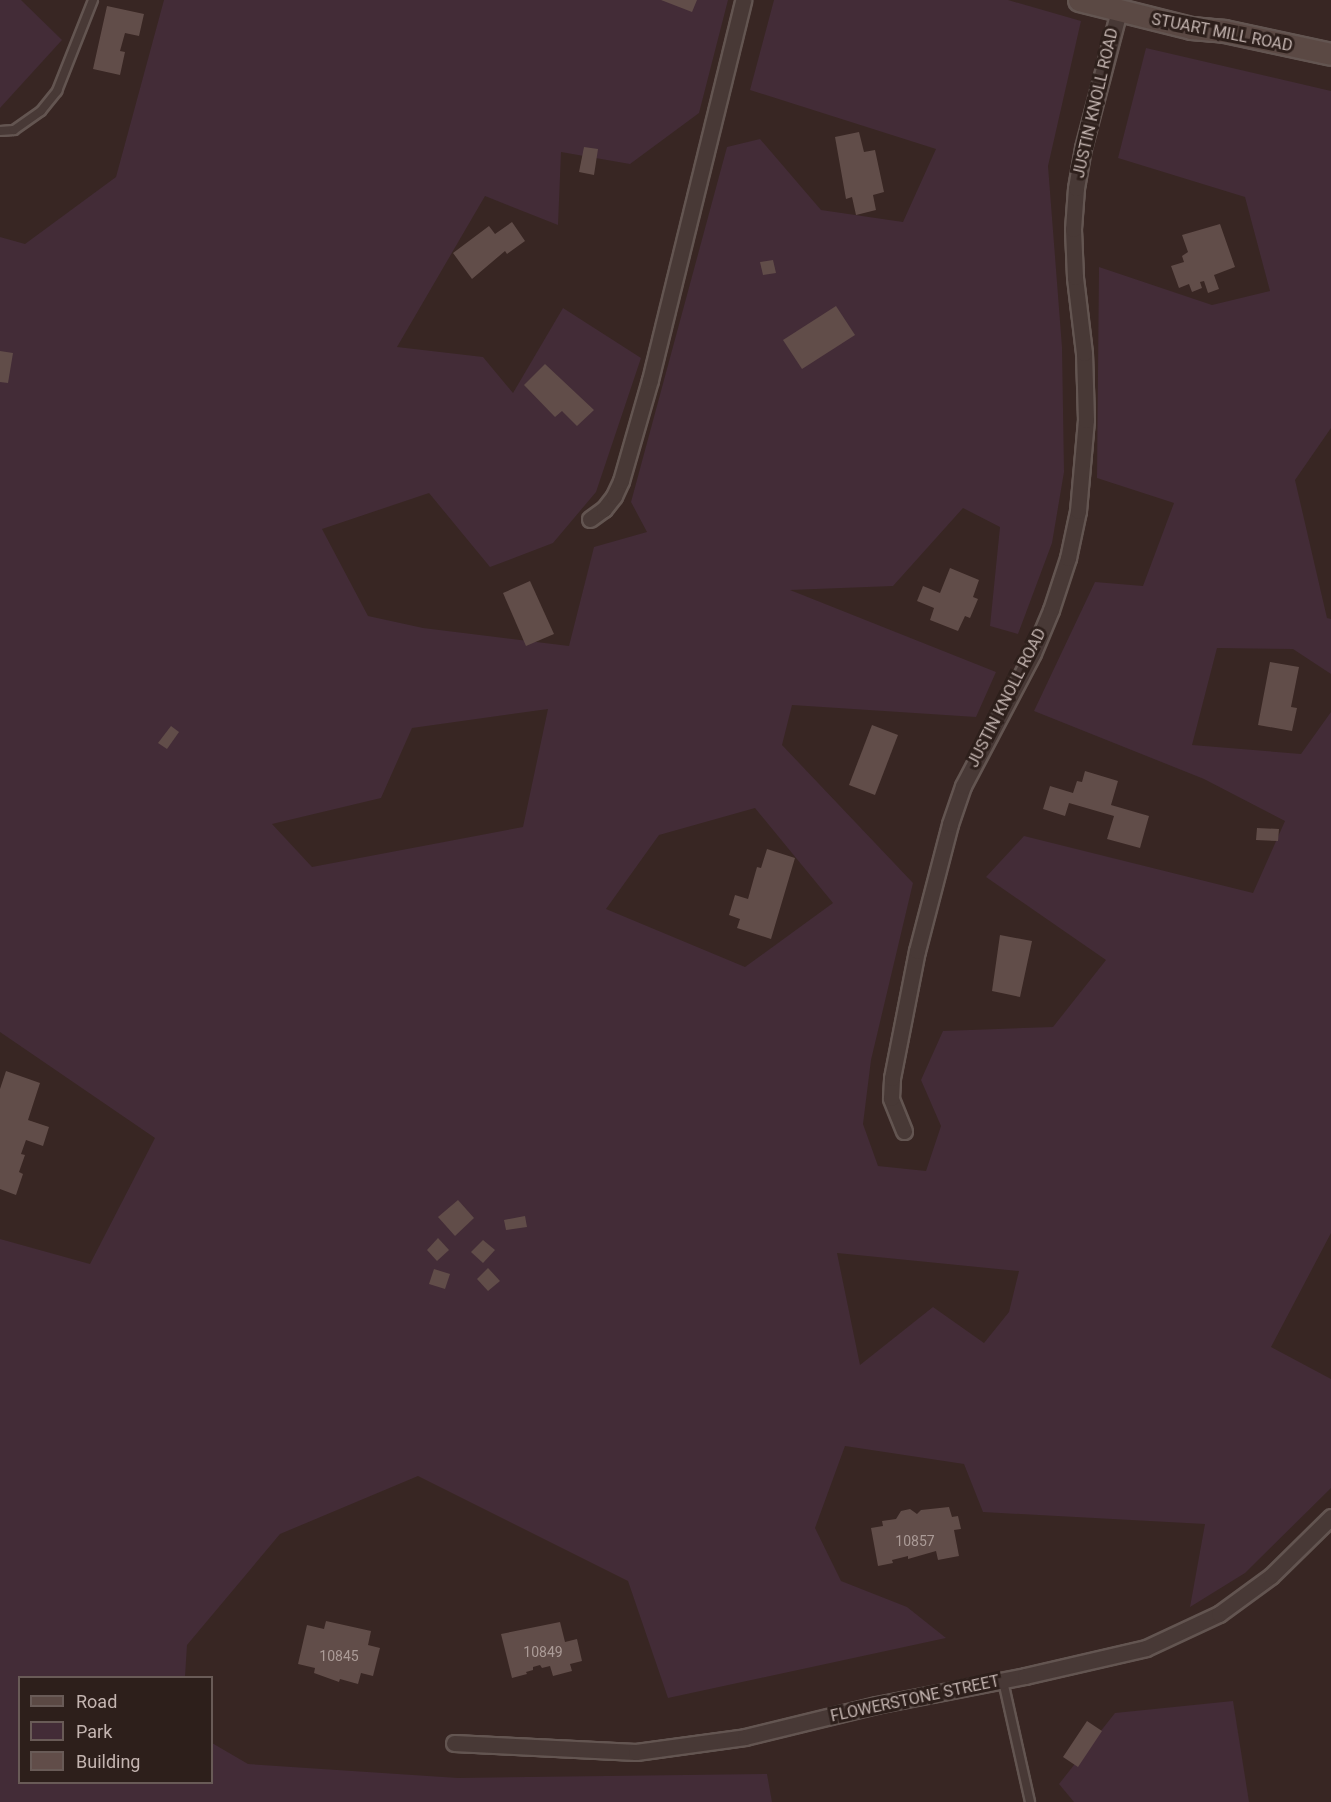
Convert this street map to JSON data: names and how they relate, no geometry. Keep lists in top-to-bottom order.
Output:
{
  "streets": {
    "main road": ["STUART MILL ROAD"],
    "street": ["JUSTIN KNOLL ROAD", "FLOWERSTONE STREET"]
  },
  "crossings": [
    ["STUART MILL ROAD", "JUSTIN KNOLL ROAD"]
  ],
  "house_numbers": ["10857", "10849", "10845"],
  "legend": ["Road", "Park", "Building"]
}
